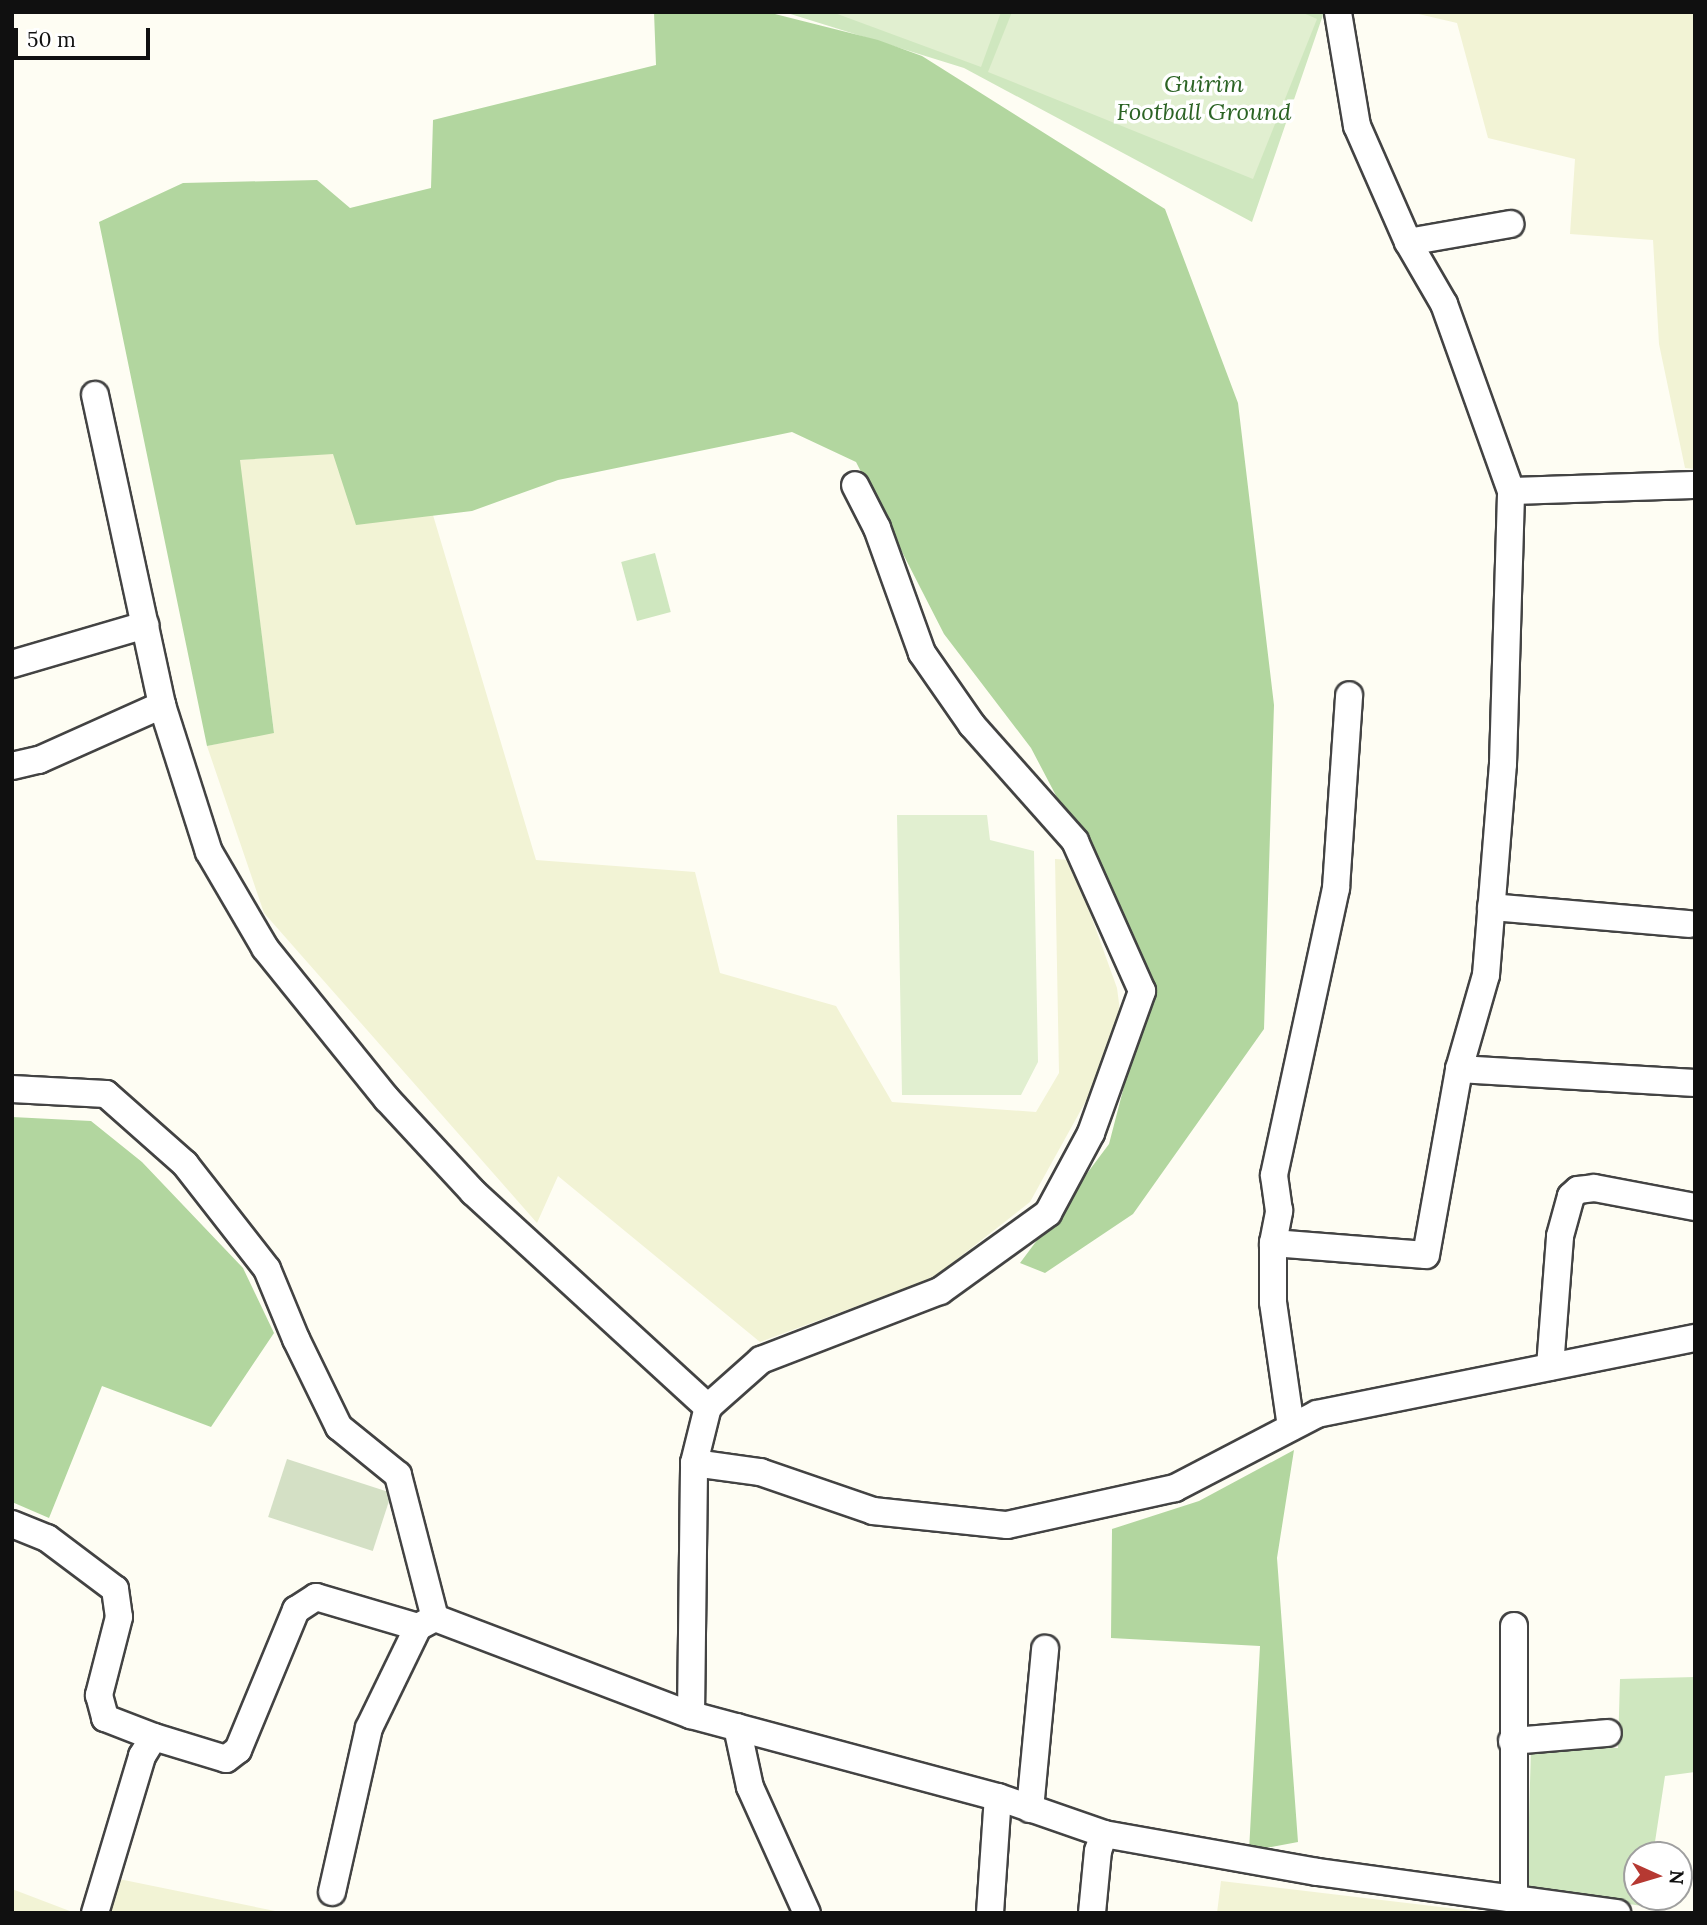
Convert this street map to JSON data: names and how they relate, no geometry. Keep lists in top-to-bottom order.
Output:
{
  "parks": ["Guirim Football Ground"],
  "scale_bar": "50 m",
  "north": "right"
}
